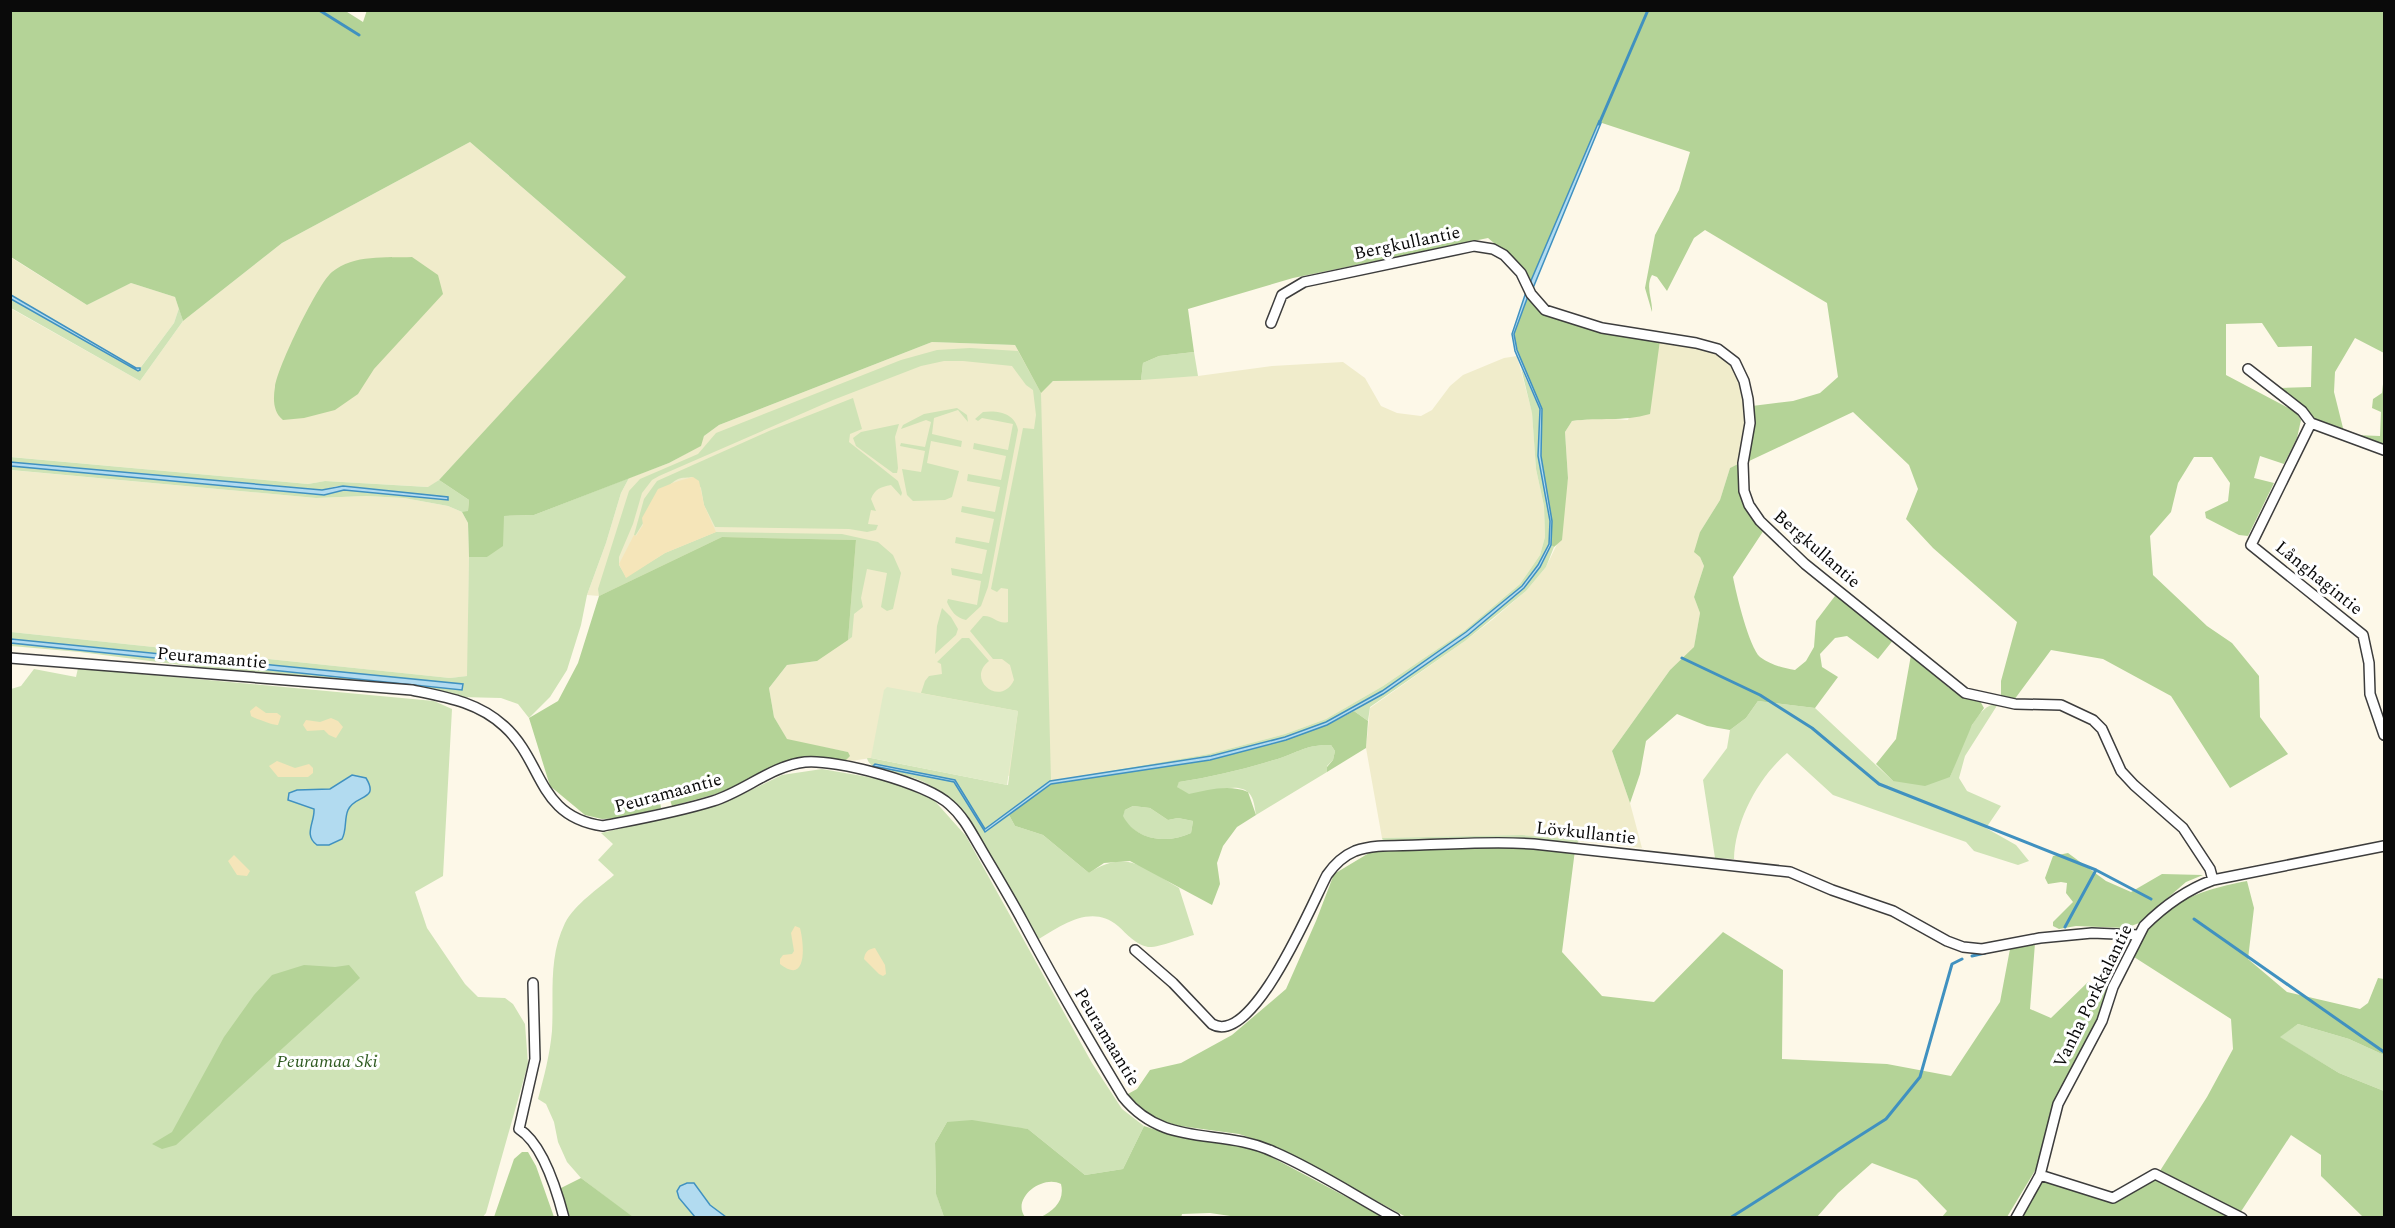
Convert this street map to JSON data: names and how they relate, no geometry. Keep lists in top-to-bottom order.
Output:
{
  "streets": {
    "street": [
      "Bergkullantie",
      "Långhagintie",
      "Peuramaantie",
      "Lövkullantie",
      "Vanha Porkkalantie"
    ]
  },
  "crossings": [
    ["Bergkullantie", "Vanha Porkkalantie"],
    ["Lövkullantie", "Vanha Porkkalantie"]
  ],
  "parks": ["Peuramaa Ski"]
}
